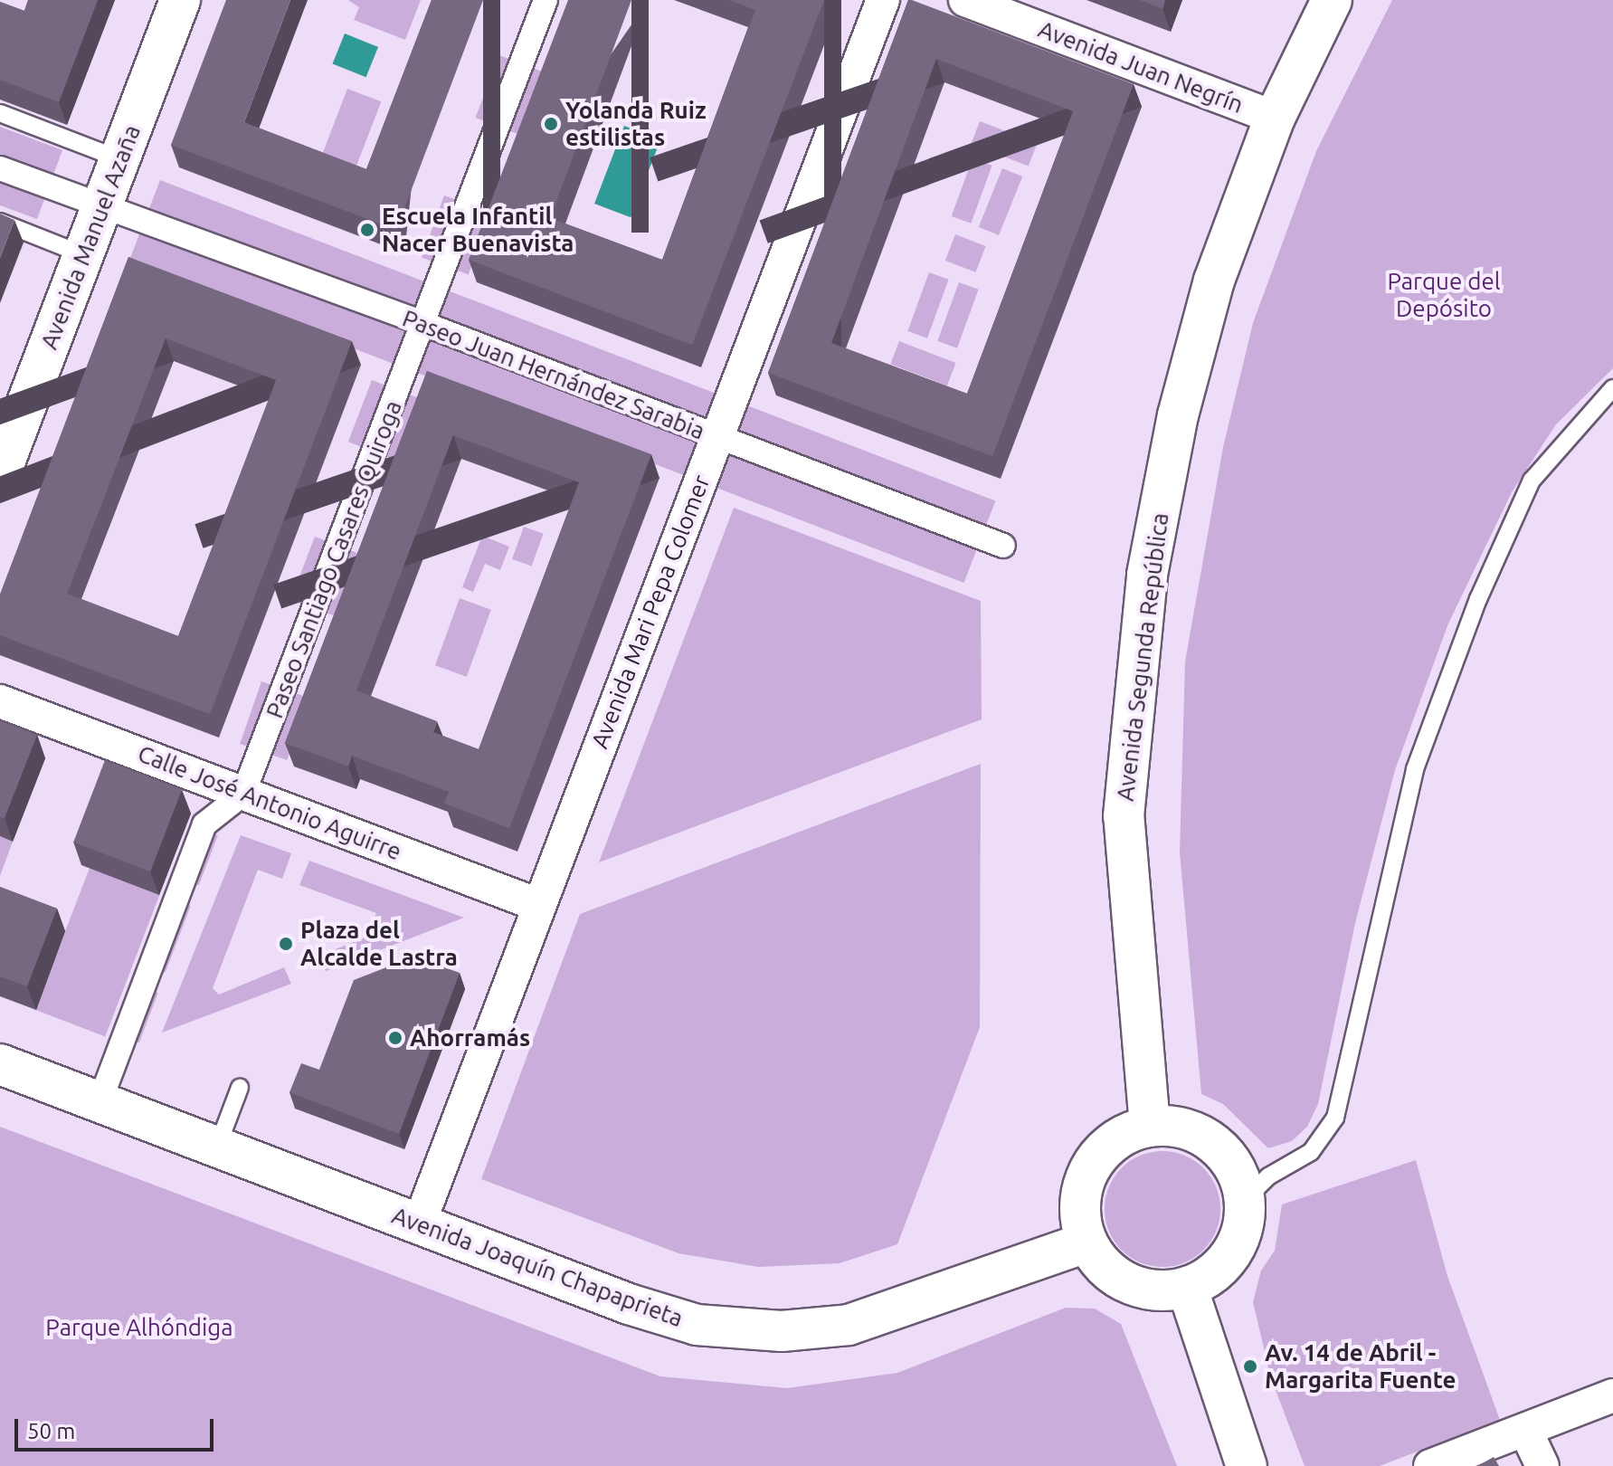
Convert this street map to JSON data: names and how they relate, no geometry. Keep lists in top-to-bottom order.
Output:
{
  "streets": {
    "street": [
      "Avenida Juan Negrín",
      "Avenida Manuel Azaña",
      "Paseo Juan Hernández Sarabia",
      "Paseo Santiago Casares Quiroga",
      "Avenida Mari Pepa Colomer",
      "Avenida Segunda República",
      "Calle José Antonio Aguirre",
      "Avenida Joaquín Chapaprieta"
    ]
  },
  "crossings": [
    ["Avenida Juan Negrín", "Avenida Segunda República"],
    ["Avenida Manuel Azaña", "Paseo Juan Hernández Sarabia"],
    ["Paseo Juan Hernández Sarabia", "Paseo Santiago Casares Quiroga"],
    ["Paseo Juan Hernández Sarabia", "Avenida Mari Pepa Colomer"],
    ["Paseo Santiago Casares Quiroga", "Calle José Antonio Aguirre"],
    ["Avenida Mari Pepa Colomer", "Calle José Antonio Aguirre"],
    ["Avenida Mari Pepa Colomer", "Avenida Joaquín Chapaprieta"],
    ["Avenida Segunda República", "Avenida Joaquín Chapaprieta"]
  ],
  "parks": ["Parque del Depósito", "Parque Alhóndiga"],
  "places": [
    "Yolanda Ruiz estilistas",
    "Escuela Infantil Nacer Buenavista",
    "Plaza del Alcalde Lastra",
    "Ahorramás",
    "Av. 14 de Abril - Margarita Fuente"
  ],
  "scale_bar": "50 m"
}
